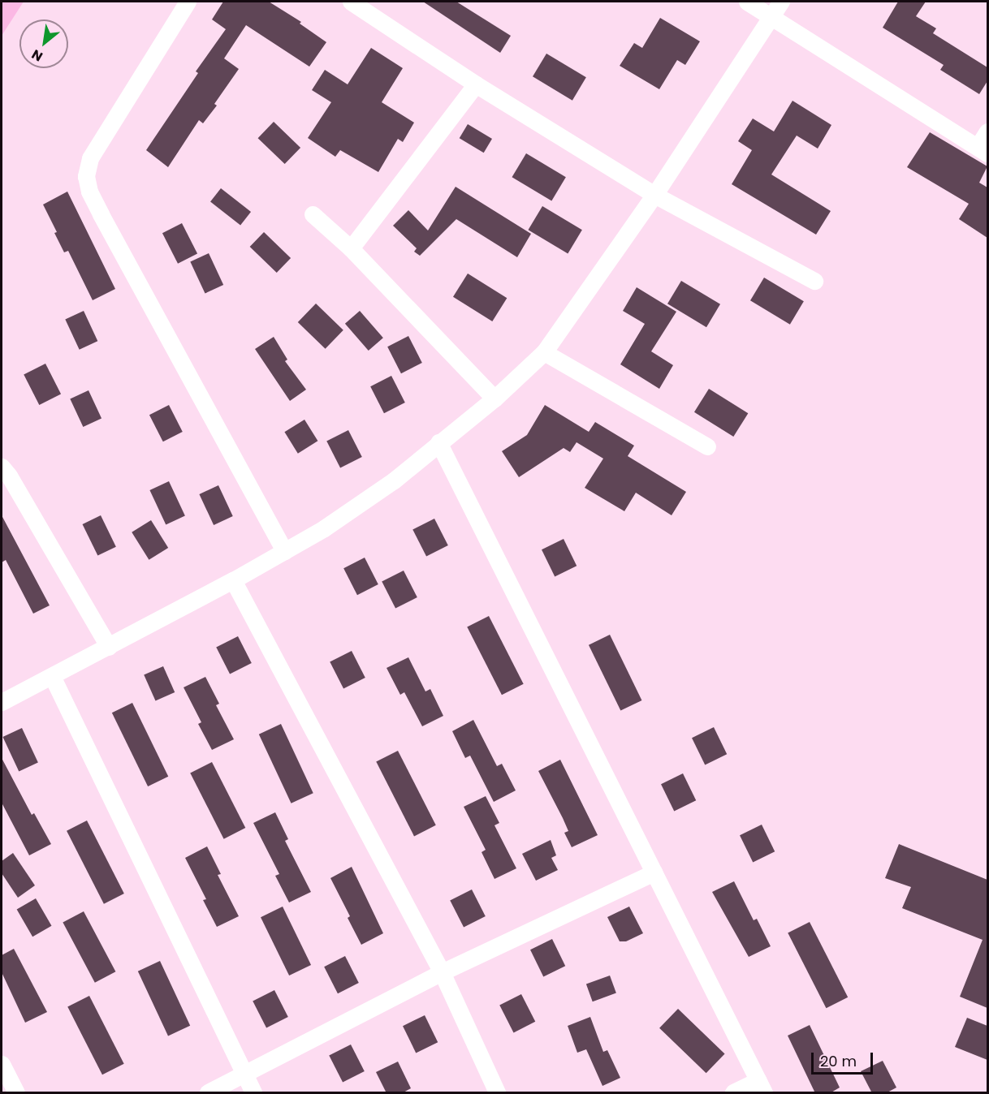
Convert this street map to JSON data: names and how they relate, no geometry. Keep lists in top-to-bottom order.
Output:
{
  "scale_bar": "20 m",
  "north": "bottom left"
}
